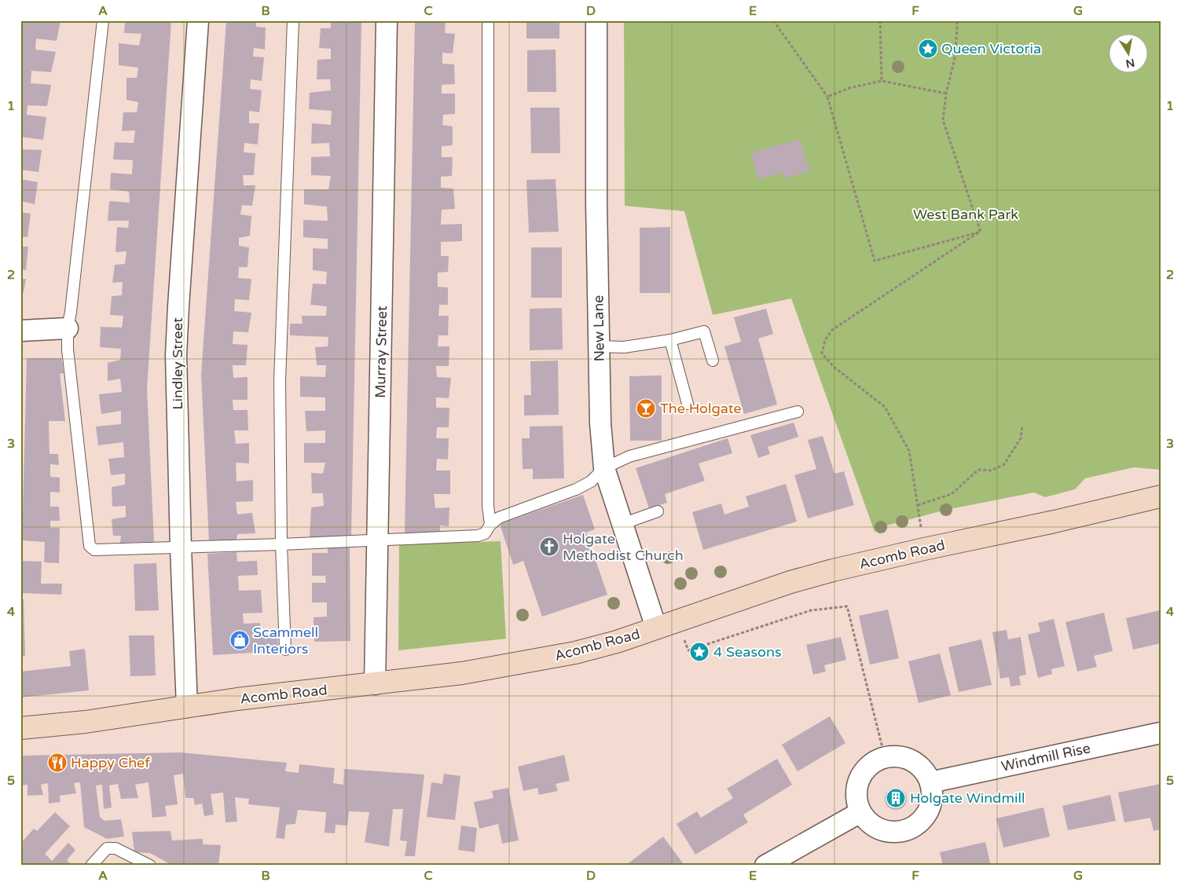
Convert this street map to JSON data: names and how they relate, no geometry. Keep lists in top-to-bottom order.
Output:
{
  "streets": {
    "main road": ["Acomb Road"],
    "street": [
      "New Lane",
      "Murray Street",
      "Lindley Street",
      "Windmill Rise"
    ]
  },
  "crossings": [
    ["New Lane", "Acomb Road"],
    ["Murray Street", "Acomb Road"],
    ["Lindley Street", "Acomb Road"]
  ],
  "parks": ["West Bank Park"],
  "places": {
    "place": ["Queen Victoria", "4 Seasons"],
    "bar": ["The Holgate"],
    "church": ["Holgate Methodist Church"],
    "shop": ["Scammell Interiors"],
    "restaurant": ["Happy Chef"],
    "building": ["Holgate Windmill"]
  },
  "north": "bottom",
  "grid": {
    "columns": [
      "A",
      "B",
      "C",
      "D",
      "E",
      "F",
      "G"
    ],
    "rows": [
      "1",
      "2",
      "3",
      "4",
      "5"
    ]
  }
}
